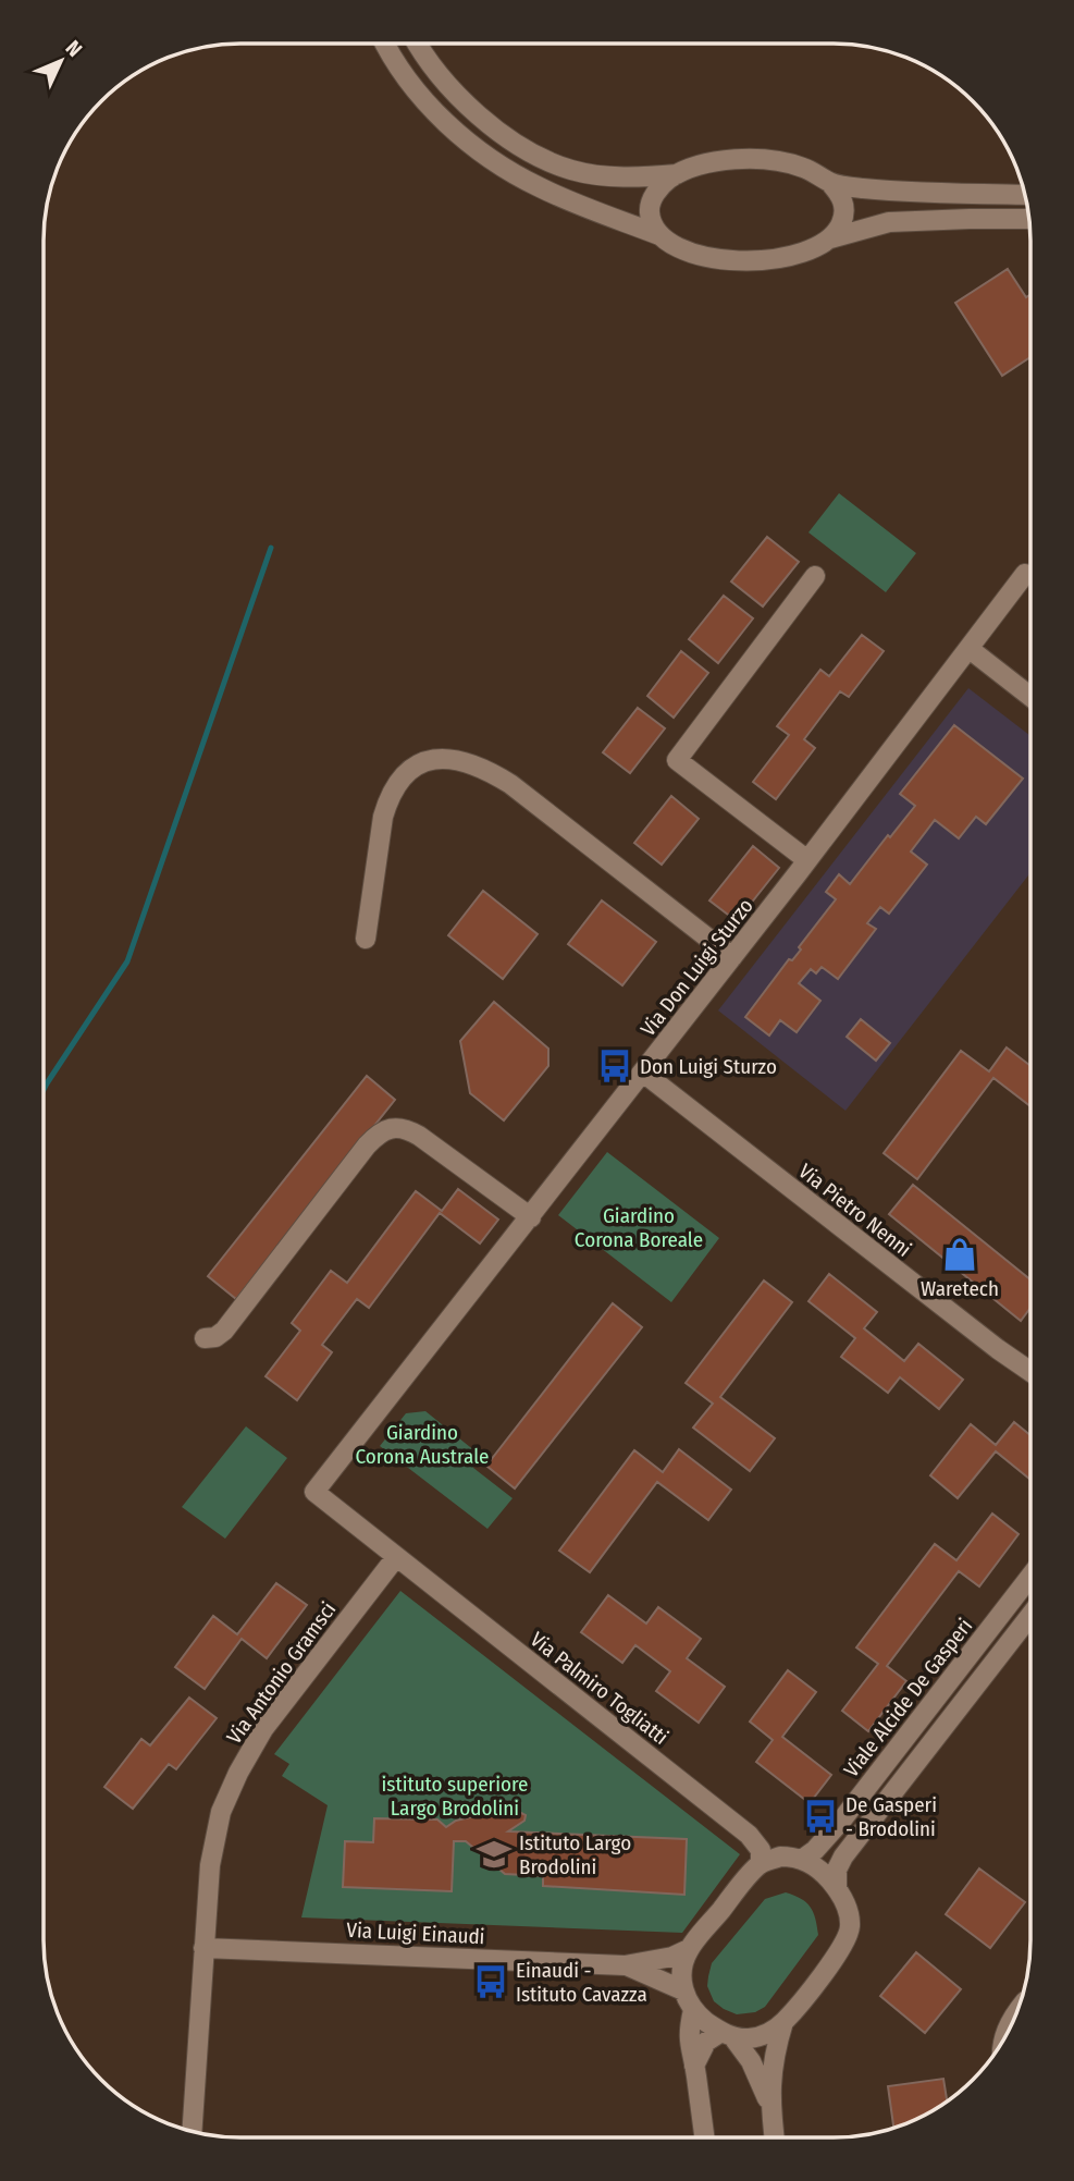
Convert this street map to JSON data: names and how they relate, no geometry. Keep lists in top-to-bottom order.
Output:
{
  "streets": {
    "street": [
      "Via Don Luigi Sturzo",
      "Via Pietro Nenni",
      "Via Antonio Gramsci",
      "Via Palmiro Togliatti",
      "Viale Alcide De Gasperi",
      "Via Luigi Einaudi"
    ]
  },
  "crossings": [
    ["Via Don Luigi Sturzo", "Via Pietro Nenni"],
    ["Via Don Luigi Sturzo", "Via Palmiro Togliatti"],
    ["Via Antonio Gramsci", "Via Palmiro Togliatti"],
    ["Via Antonio Gramsci", "Via Luigi Einaudi"],
    ["Via Palmiro Togliatti", "Viale Alcide De Gasperi"],
    ["Via Palmiro Togliatti", "Via Luigi Einaudi"],
    ["Viale Alcide De Gasperi", "Via Luigi Einaudi"]
  ],
  "parks": ["Giardino Corona Boreale", "Giardino Corona Australe", "istituto superiore Largo Brodolini"],
  "places": {
    "bus stop": ["Don Luigi Sturzo", "De Gasperi - Brodolini", "Einaudi - Istituto Cavazza"],
    "shop": ["Waretech"],
    "school or university": ["Istituto Largo Brodolini"]
  },
  "north": "top right"
}
